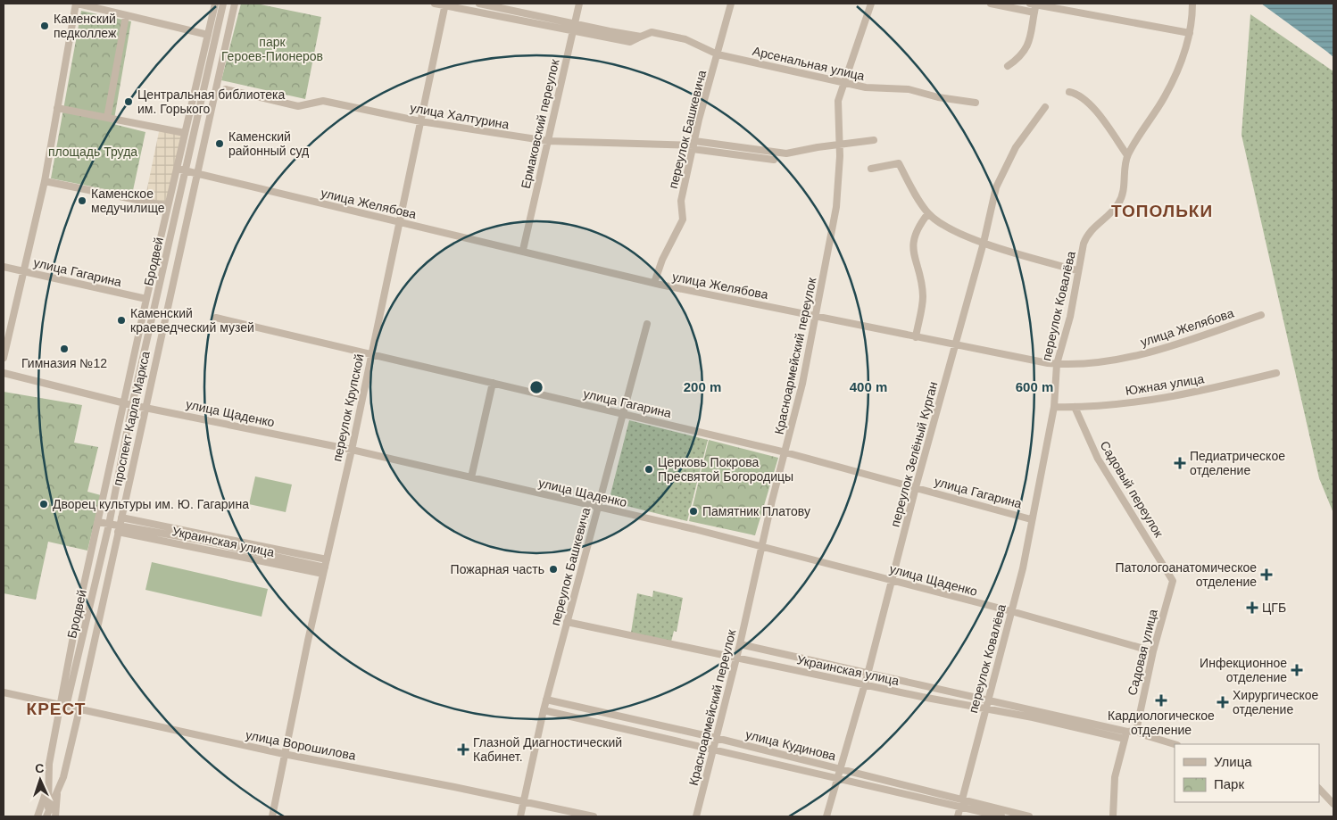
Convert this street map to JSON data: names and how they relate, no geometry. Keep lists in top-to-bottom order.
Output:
{
  "streets": {
    "street": [
      "Арсенальная улица",
      "улица Халтурина",
      "Ермаковский переулок",
      "переулок Башкевича",
      "улица Желябова",
      "Бродвей",
      "улица Гагарина",
      "переулок Ковалёва",
      "Красноармейский переулок",
      "Южная улица",
      "переулок Крупской",
      "улица Щаденко",
      "проспект Карла Маркса",
      "переулок Зелёный Курган",
      "Садовый переулок",
      "Украинская улица",
      "Садовая улица",
      "улица Ворошилова",
      "улица Кудинова"
    ]
  },
  "crossings": [
    ["Арсенальная улица", "Ермаковский переулок"],
    ["Арсенальная улица", "переулок Башкевича"],
    ["Арсенальная улица", "Красноармейский переулок"],
    ["Арсенальная улица", "переулок Крупской"],
    ["улица Халтурина", "Ермаковский переулок"],
    ["улица Халтурина", "переулок Башкевича"],
    ["улица Халтурина", "Красноармейский переулок"],
    ["улица Халтурина", "переулок Крупской"],
    ["Ермаковский переулок", "улица Желябова"],
    ["переулок Башкевича", "улица Желябова"],
    ["переулок Башкевича", "улица Гагарина"],
    ["переулок Башкевича", "улица Щаденко"],
    ["переулок Башкевича", "Украинская улица"],
    ["переулок Башкевича", "улица Ворошилова"],
    ["переулок Башкевича", "улица Кудинова"],
    ["улица Желябова", "Бродвей"],
    ["улица Желябова", "переулок Ковалёва"],
    ["улица Желябова", "Красноармейский переулок"],
    ["улица Желябова", "переулок Крупской"],
    ["улица Желябова", "проспект Карла Маркса"],
    ["улица Желябова", "переулок Зелёный Курган"],
    ["Бродвей", "улица Щаденко"],
    ["Бродвей", "проспект Карла Маркса"],
    ["Бродвей", "улица Ворошилова"],
    ["улица Гагарина", "переулок Ковалёва"],
    ["улица Гагарина", "Красноармейский переулок"],
    ["улица Гагарина", "переулок Крупской"],
    ["улица Гагарина", "проспект Карла Маркса"],
    ["улица Гагарина", "переулок Зелёный Курган"],
    ["переулок Ковалёва", "Южная улица"],
    ["переулок Ковалёва", "улица Щаденко"],
    ["переулок Ковалёва", "Украинская улица"],
    ["переулок Ковалёва", "улица Кудинова"],
    ["Красноармейский переулок", "улица Щаденко"],
    ["Красноармейский переулок", "Украинская улица"],
    ["Красноармейский переулок", "улица Кудинова"],
    ["Южная улица", "Садовый переулок"],
    ["переулок Крупской", "улица Щаденко"],
    ["переулок Крупской", "Украинская улица"],
    ["переулок Крупской", "улица Ворошилова"],
    ["улица Щаденко", "проспект Карла Маркса"],
    ["улица Щаденко", "переулок Зелёный Курган"],
    ["улица Щаденко", "Садовая улица"],
    ["проспект Карла Маркса", "Украинская улица"],
    ["проспект Карла Маркса", "улица Ворошилова"],
    ["переулок Зелёный Курган", "Украинская улица"],
    ["переулок Зелёный Курган", "улица Кудинова"],
    ["Садовый переулок", "Садовая улица"],
    ["Украинская улица", "Садовая улица"]
  ],
  "districts": ["ТОПОЛЬКИ", "КРЕСТ"],
  "parks": ["парк Героев-Пионеров", "площадь Труда"],
  "places": {
    "other": [
      "Каменский педколлеж",
      "Центральная библиотека им. Горького",
      "Каменский районный суд",
      "Каменское медучилище",
      "Каменский краеведческий музей",
      "Гимназия №12",
      "Церковь Покрова Пресвятой Богородицы",
      "Дворец культуры им. Ю. Гагарина",
      "Памятник Платову",
      "Пожарная часть"
    ],
    "health": [
      "Педиатрическое отделение",
      "Патологоанатомическое отделение",
      "ЦГБ",
      "Инфекционное отделение",
      "Кардиологическое отделение",
      "Хирургическое отделение",
      "Глазной Диагностический Кабинет."
    ]
  },
  "legend": ["Улица", "Парк"],
  "north": "top",
  "rings": ["200 m", "400 m", "600 m"]
}
